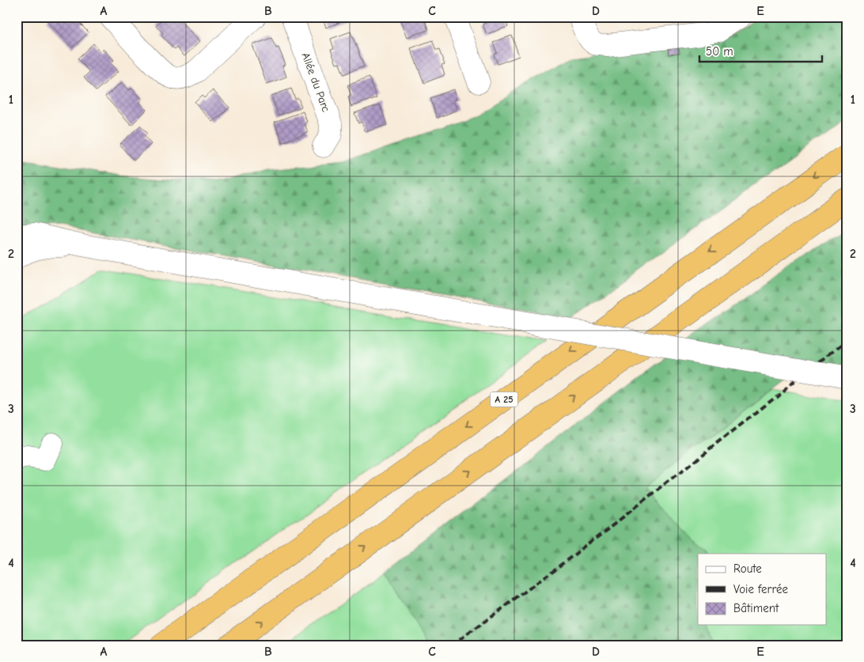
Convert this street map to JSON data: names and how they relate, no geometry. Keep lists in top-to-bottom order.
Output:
{
  "streets": {
    "highway": ["A 25"],
    "street": ["Allée du Parc"]
  },
  "legend": ["Route", "Voie ferrée", "Bâtiment"],
  "scale_bar": "50 m",
  "grid": {
    "columns": [
      "A",
      "B",
      "C",
      "D",
      "E"
    ],
    "rows": [
      "1",
      "2",
      "3",
      "4"
    ]
  }
}
